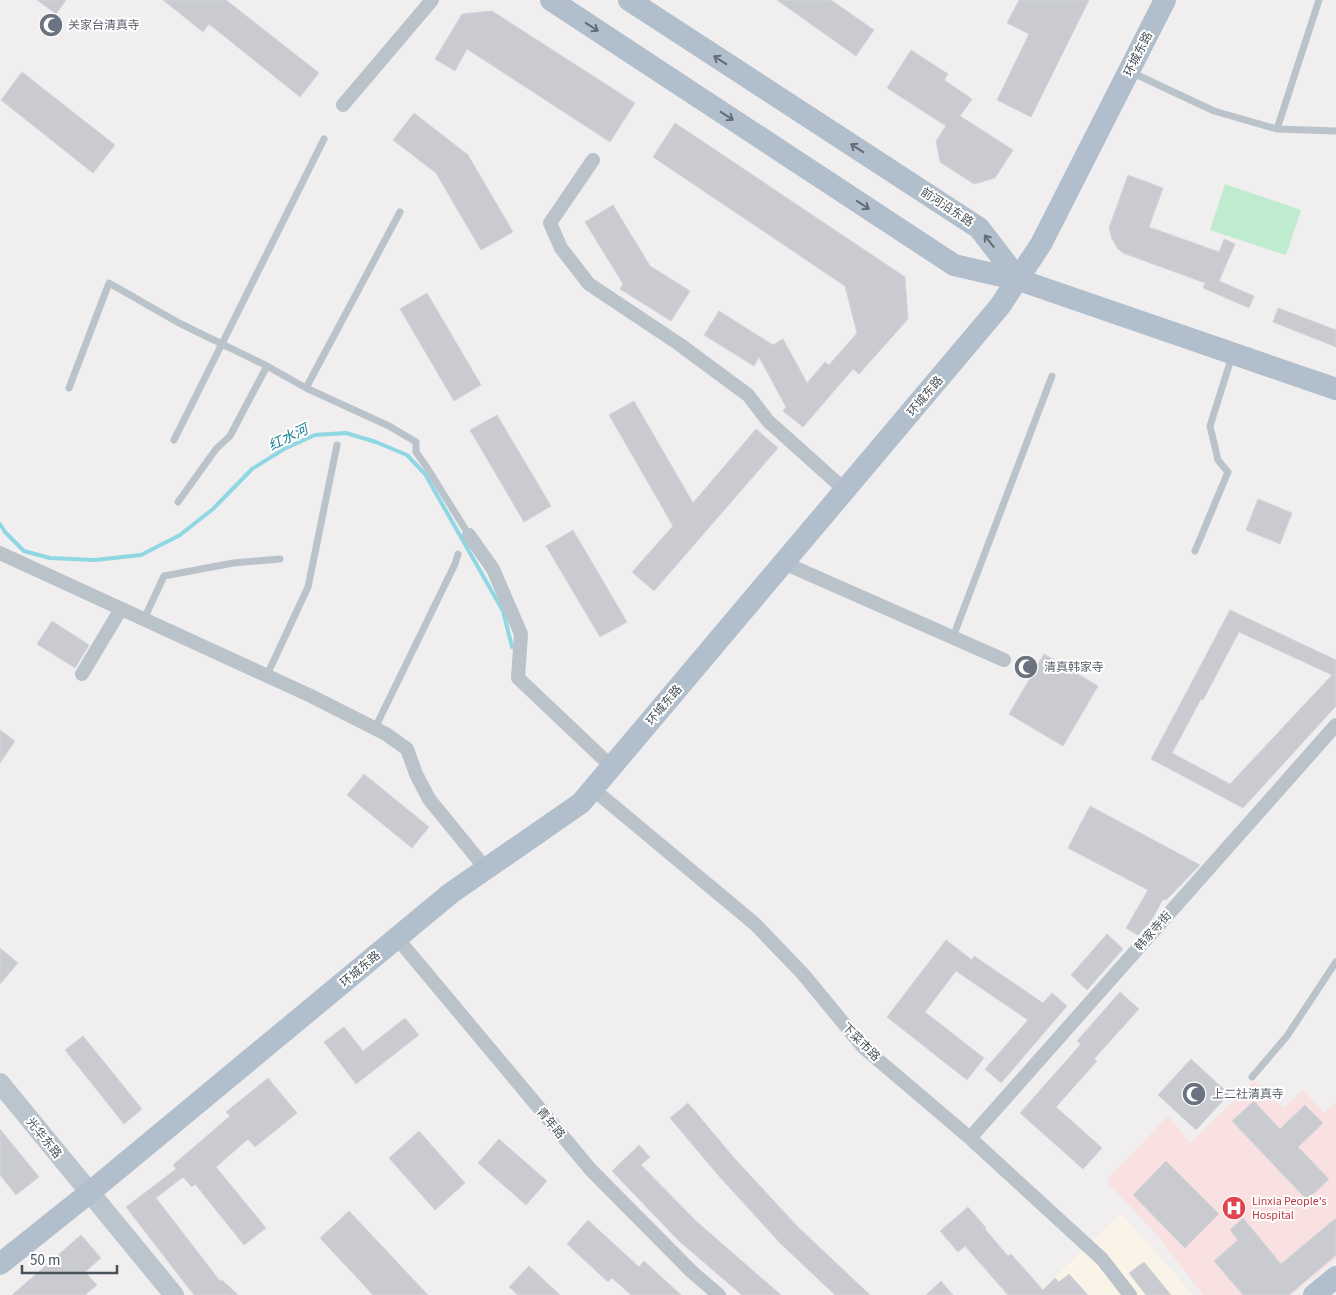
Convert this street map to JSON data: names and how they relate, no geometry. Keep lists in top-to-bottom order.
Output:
{
  "streets": {
    "main road": ["环城东路", "前河沿东路", "光华东路"],
    "street": ["韩家寺街", "下菜市路", "青年路"]
  },
  "crossings": [
    ["环城东路", "前河沿东路"],
    ["环城东路", "下菜市路"],
    ["环城东路", "青年路"],
    ["环城东路", "光华东路"],
    ["韩家寺街", "下菜市路"]
  ],
  "water": ["红水河"],
  "places": {
    "mosque": ["关家台清真寺", "清真韩家寺", "上二社清真寺"],
    "hospital": ["Linxia People's Hospital"]
  },
  "scale_bar": "50 m"
}
